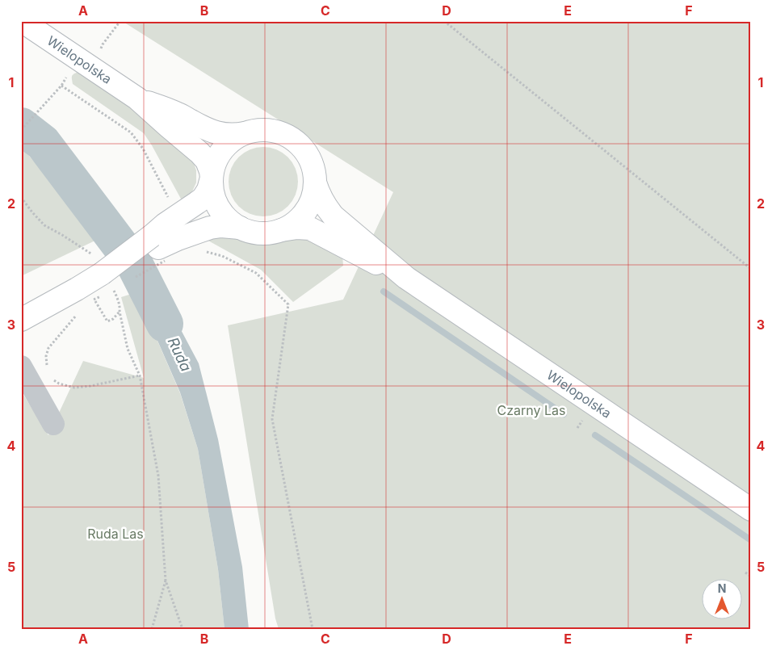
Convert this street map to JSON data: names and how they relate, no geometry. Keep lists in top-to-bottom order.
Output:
{
  "streets": {
    "main road": ["Wielopolska"]
  },
  "water": ["Ruda"],
  "parks": ["Czarny Las", "Ruda Las"],
  "north": "top",
  "grid": {
    "columns": [
      "A",
      "B",
      "C",
      "D",
      "E",
      "F"
    ],
    "rows": [
      "1",
      "2",
      "3",
      "4",
      "5"
    ]
  }
}
